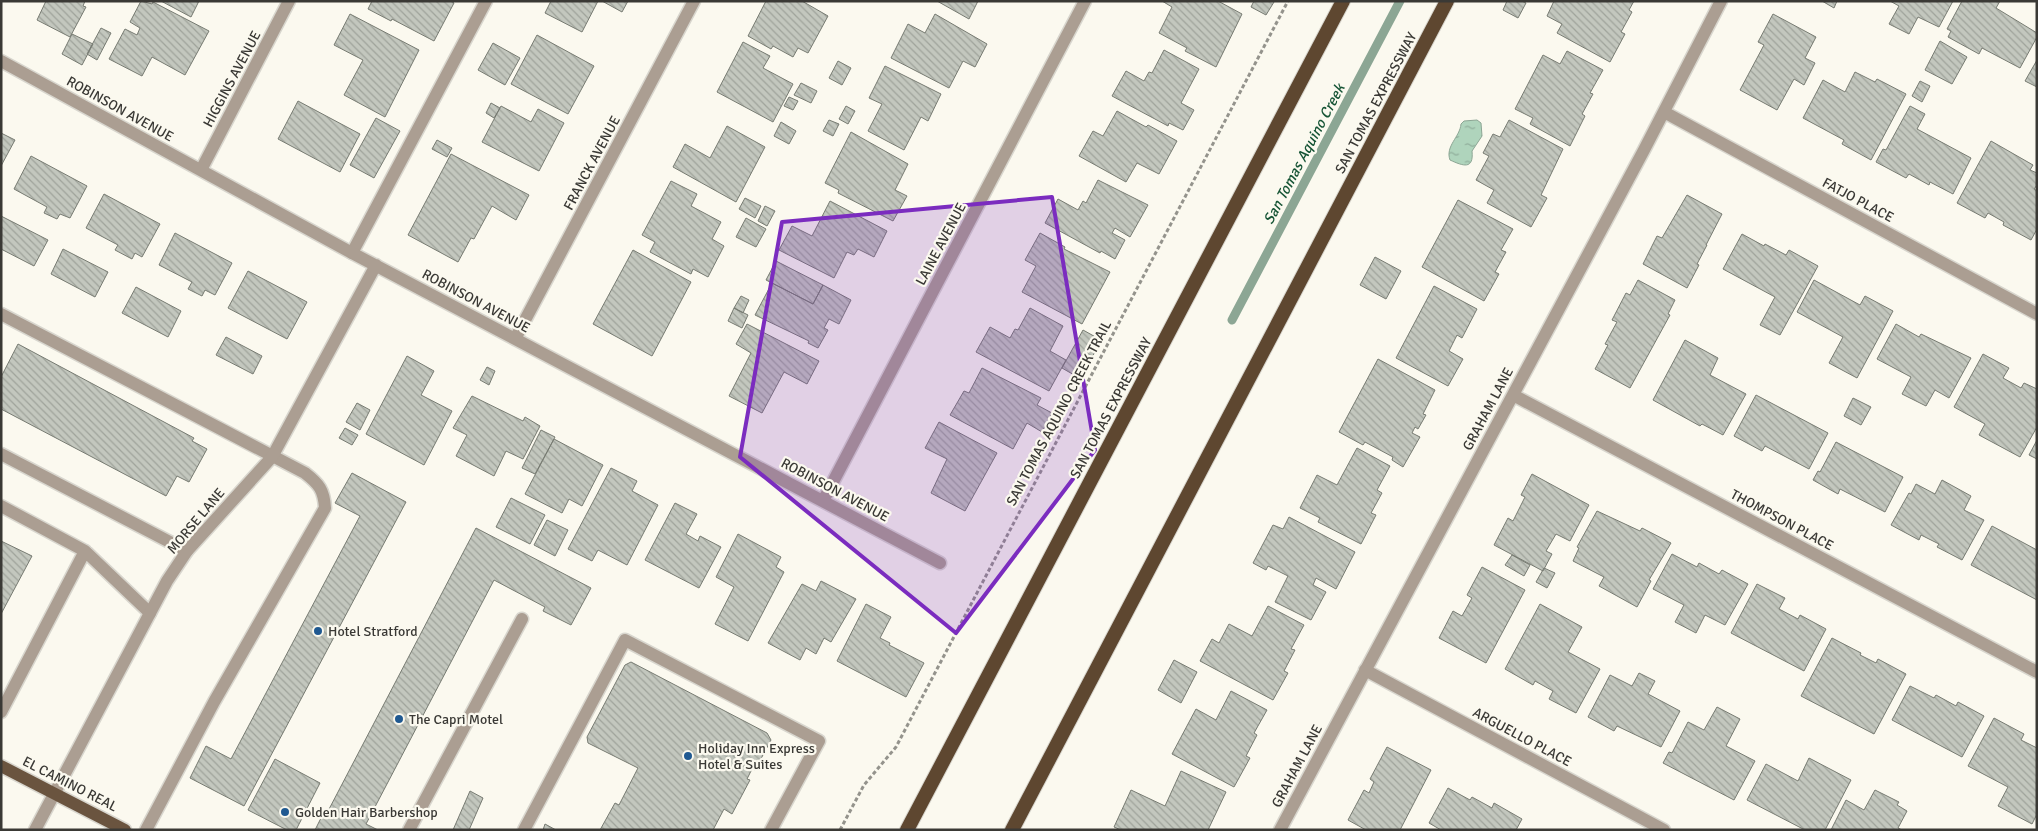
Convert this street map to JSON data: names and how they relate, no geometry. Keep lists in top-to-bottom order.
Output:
{
  "streets": {
    "highway": ["SAN TOMAS EXPRESSWAY"],
    "main road": ["EL CAMINO REAL"],
    "street": [
      "HIGGINS AVENUE",
      "ROBINSON AVENUE",
      "FRANCK AVENUE",
      "FATJO PLACE",
      "LAINE AVENUE",
      "GRAHAM LANE",
      "THOMPSON PLACE",
      "MORSE LANE",
      "ARGUELLO PLACE"
    ],
    "path": ["SAN TOMAS AQUINO CREEK TRAIL"]
  },
  "crossings": [
    ["HIGGINS AVENUE", "ROBINSON AVENUE"],
    ["ROBINSON AVENUE", "FRANCK AVENUE"],
    ["ROBINSON AVENUE", "LAINE AVENUE"],
    ["ROBINSON AVENUE", "MORSE LANE"],
    ["FATJO PLACE", "GRAHAM LANE"],
    ["GRAHAM LANE", "THOMPSON PLACE"],
    ["GRAHAM LANE", "ARGUELLO PLACE"],
    ["MORSE LANE", "EL CAMINO REAL"]
  ],
  "water": ["San Tomas Aquino Creek"],
  "places": [
    "Hotel Stratford",
    "The Capri Motel",
    "Holiday Inn Express Hotel & Suites",
    "Golden Hair Barbershop"
  ]
}
